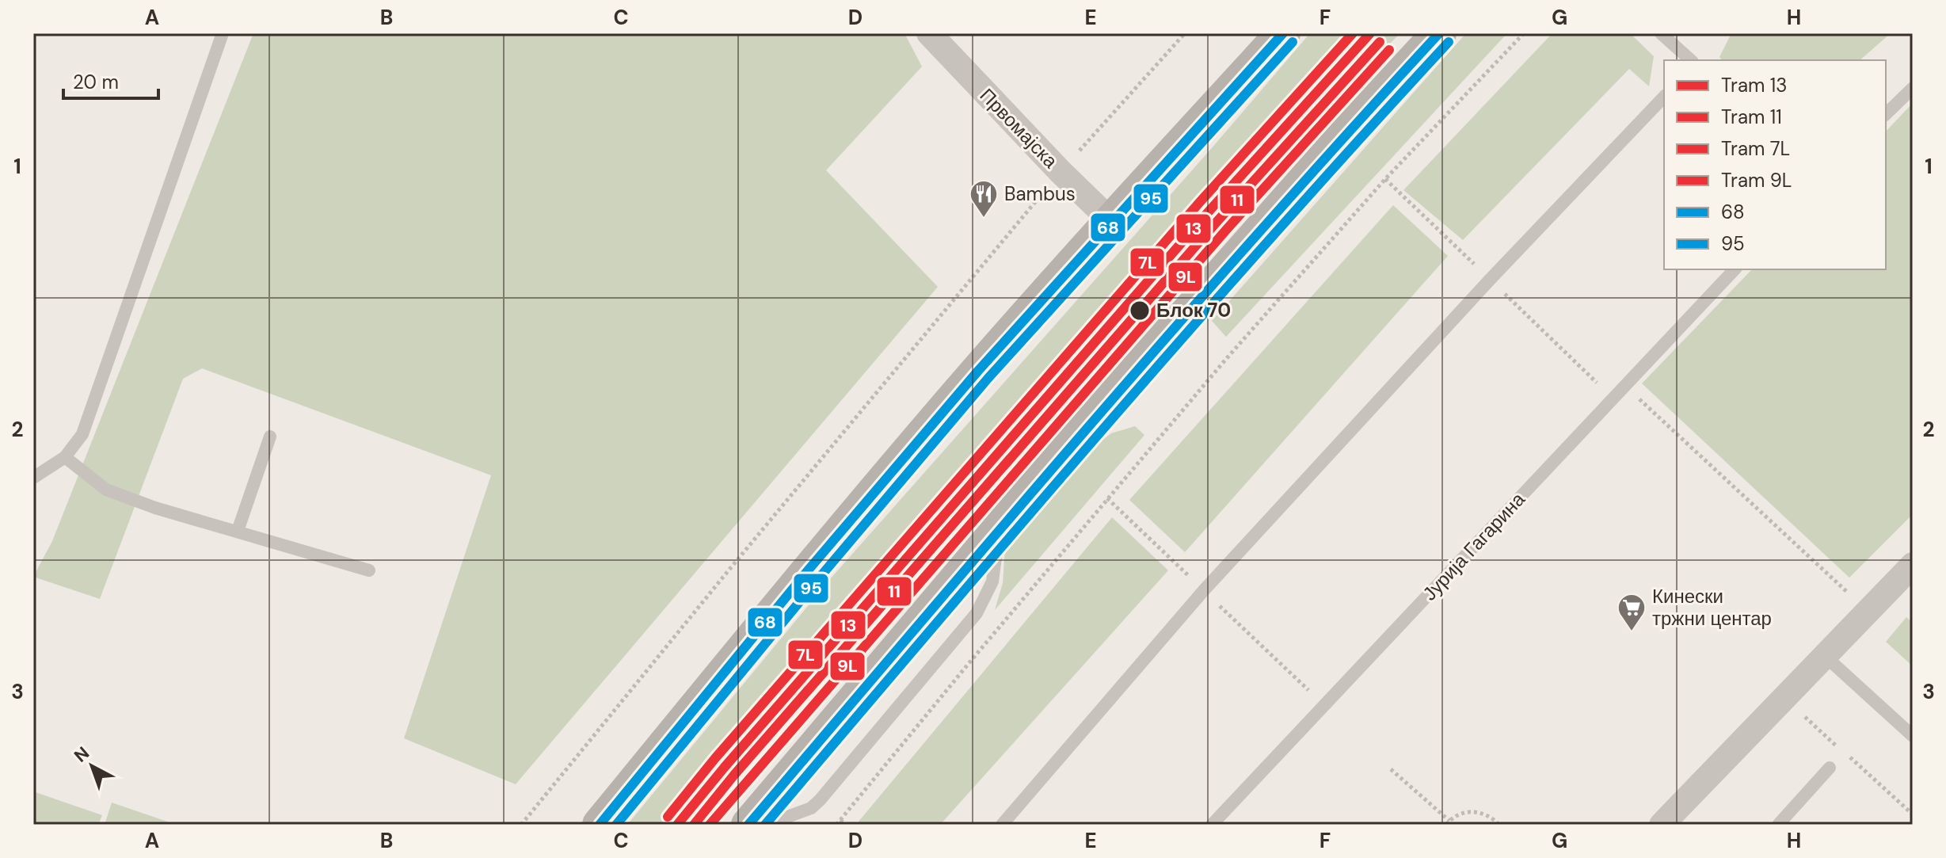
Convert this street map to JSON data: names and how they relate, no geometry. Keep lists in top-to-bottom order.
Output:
{
  "streets": {
    "street": ["Првомајска"],
    "lane": ["Јурија Гагарина"]
  },
  "places": {
    "restaurant": ["Bambus"],
    "other": ["Блок 70"],
    "supermarket": ["Кинески тржни центар"]
  },
  "lines": [
    "tram line 13",
    "tram line 7L",
    "transit line 68",
    "tram line 11",
    "transit line 95",
    "tram line 9L"
  ],
  "legend": [
    "Tram 13",
    "Tram 11",
    "Tram 7L",
    "Tram 9L",
    "68",
    "95"
  ],
  "scale_bar": "20 m",
  "north": "top left",
  "grid": {
    "columns": [
      "A",
      "B",
      "C",
      "D",
      "E",
      "F",
      "G",
      "H"
    ],
    "rows": ["1", "2", "3"]
  }
}
